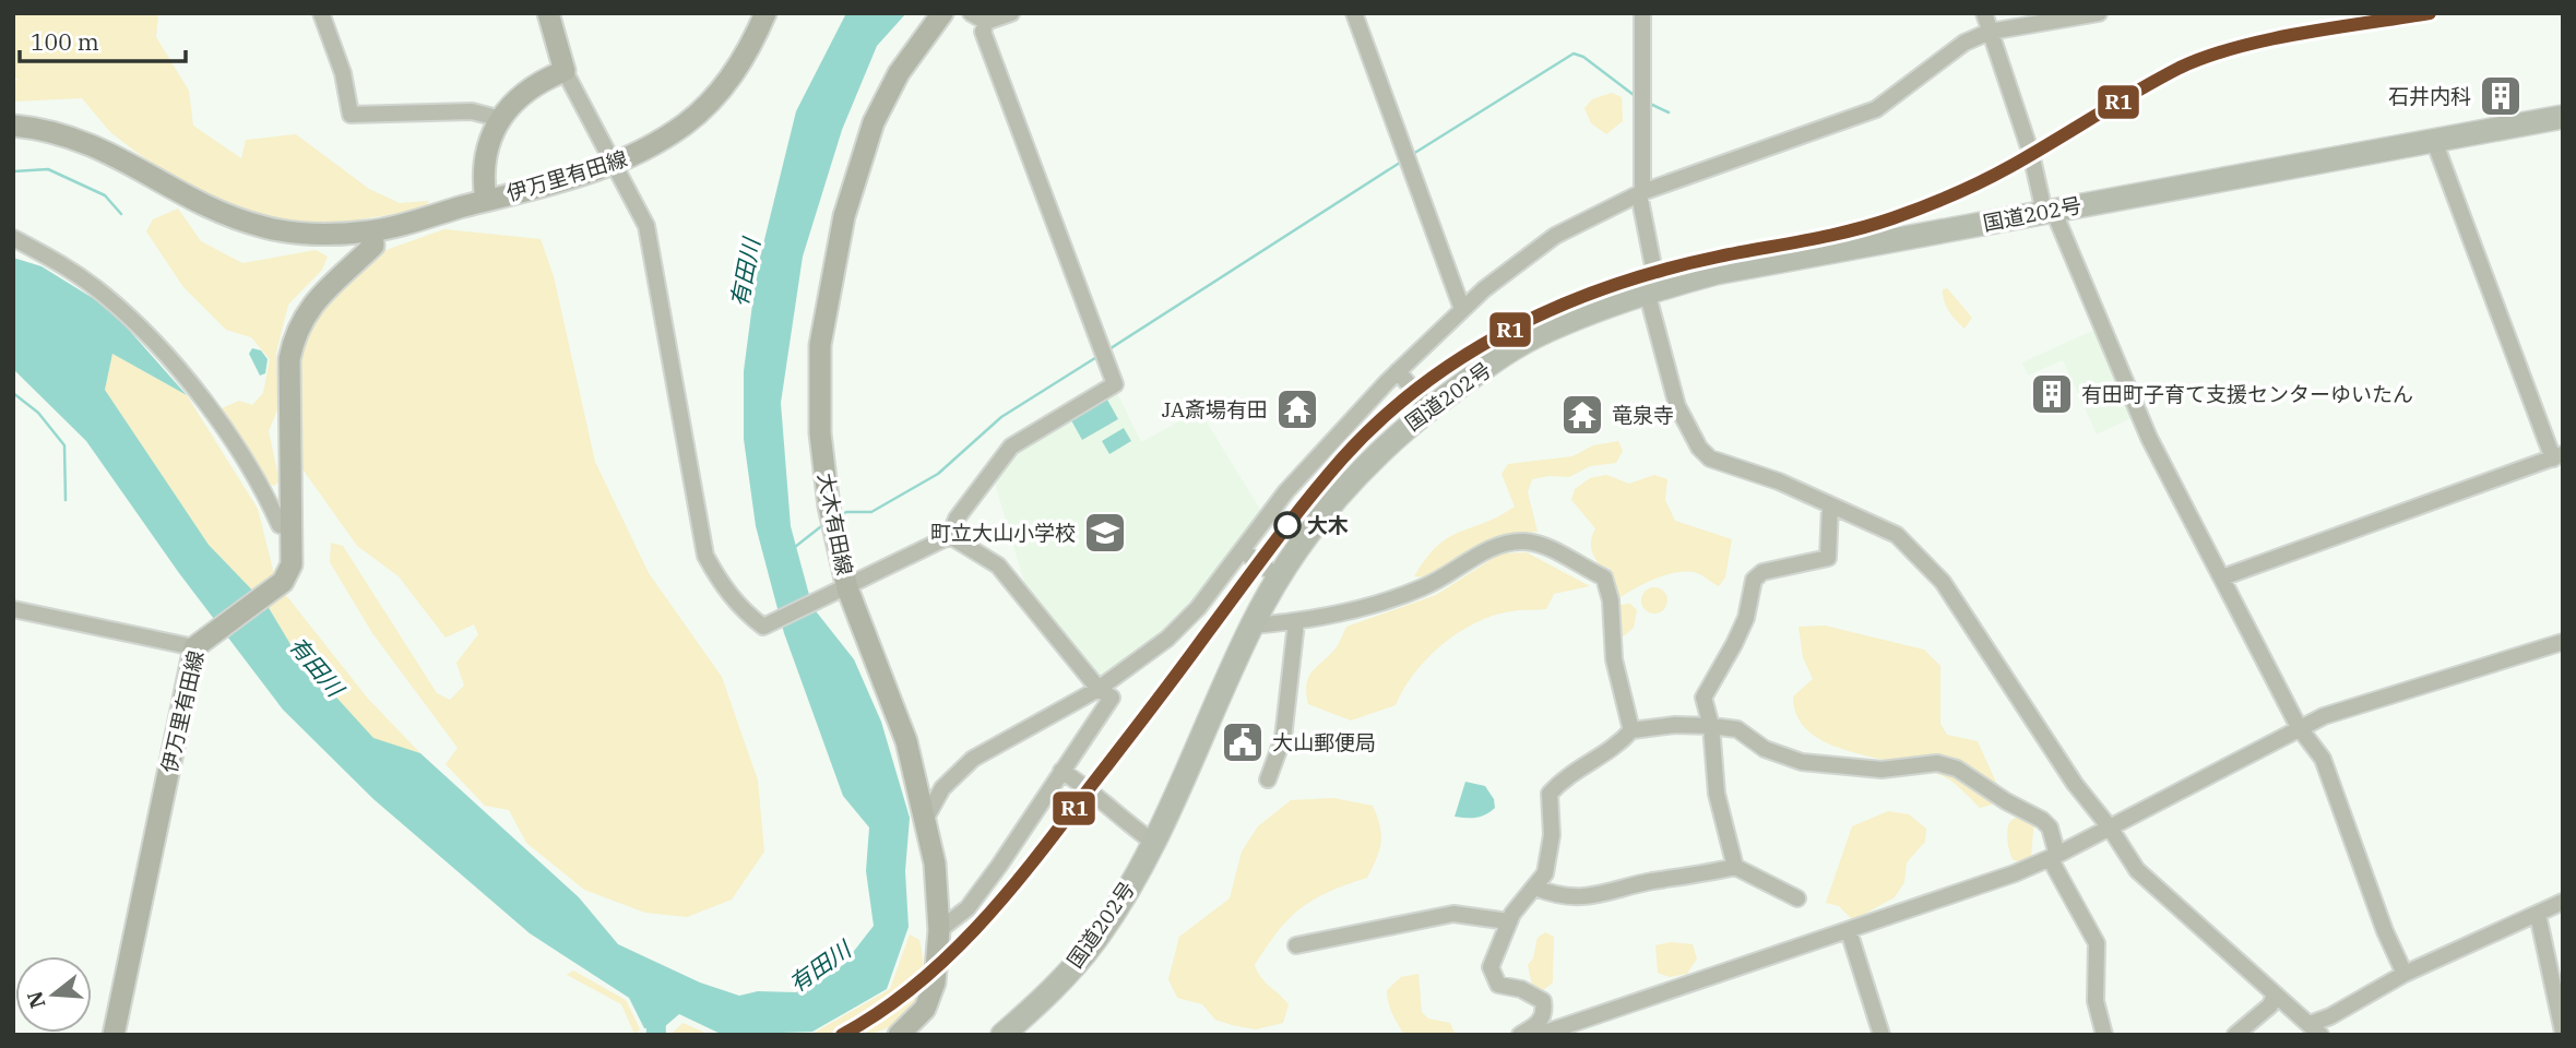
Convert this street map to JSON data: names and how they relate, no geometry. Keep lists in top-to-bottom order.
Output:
{
  "streets": {
    "highway": ["国道202号"],
    "main road": ["伊万里有田線", "大木有田線"]
  },
  "water": ["有田川"],
  "places": {
    "building": ["石井内科", "有田町子育て支援センターゆいたん"],
    "temple": ["JA斎場有田", "竜泉寺"],
    "other": ["大木"],
    "school or university": ["町立大山小学校"],
    "public building": ["大山郵便局"]
  },
  "lines": ["transit line R1"],
  "scale_bar": "100 m",
  "north": "left"
}
